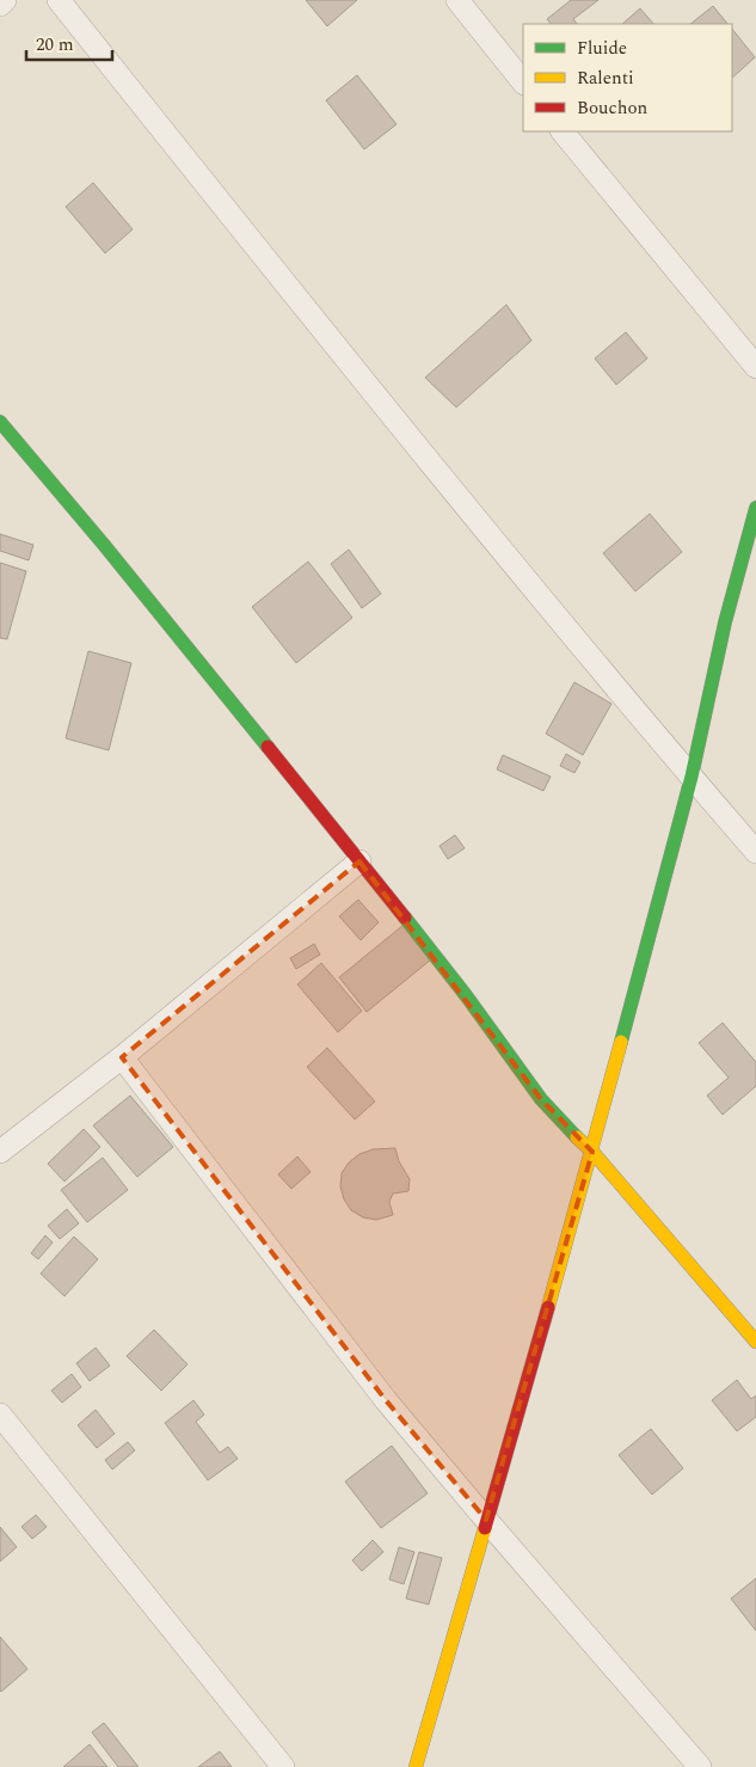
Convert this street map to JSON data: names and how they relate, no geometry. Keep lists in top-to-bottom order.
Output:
{
  "legend": ["Fluide", "Ralenti", "Bouchon"],
  "scale_bar": "20 m"
}
